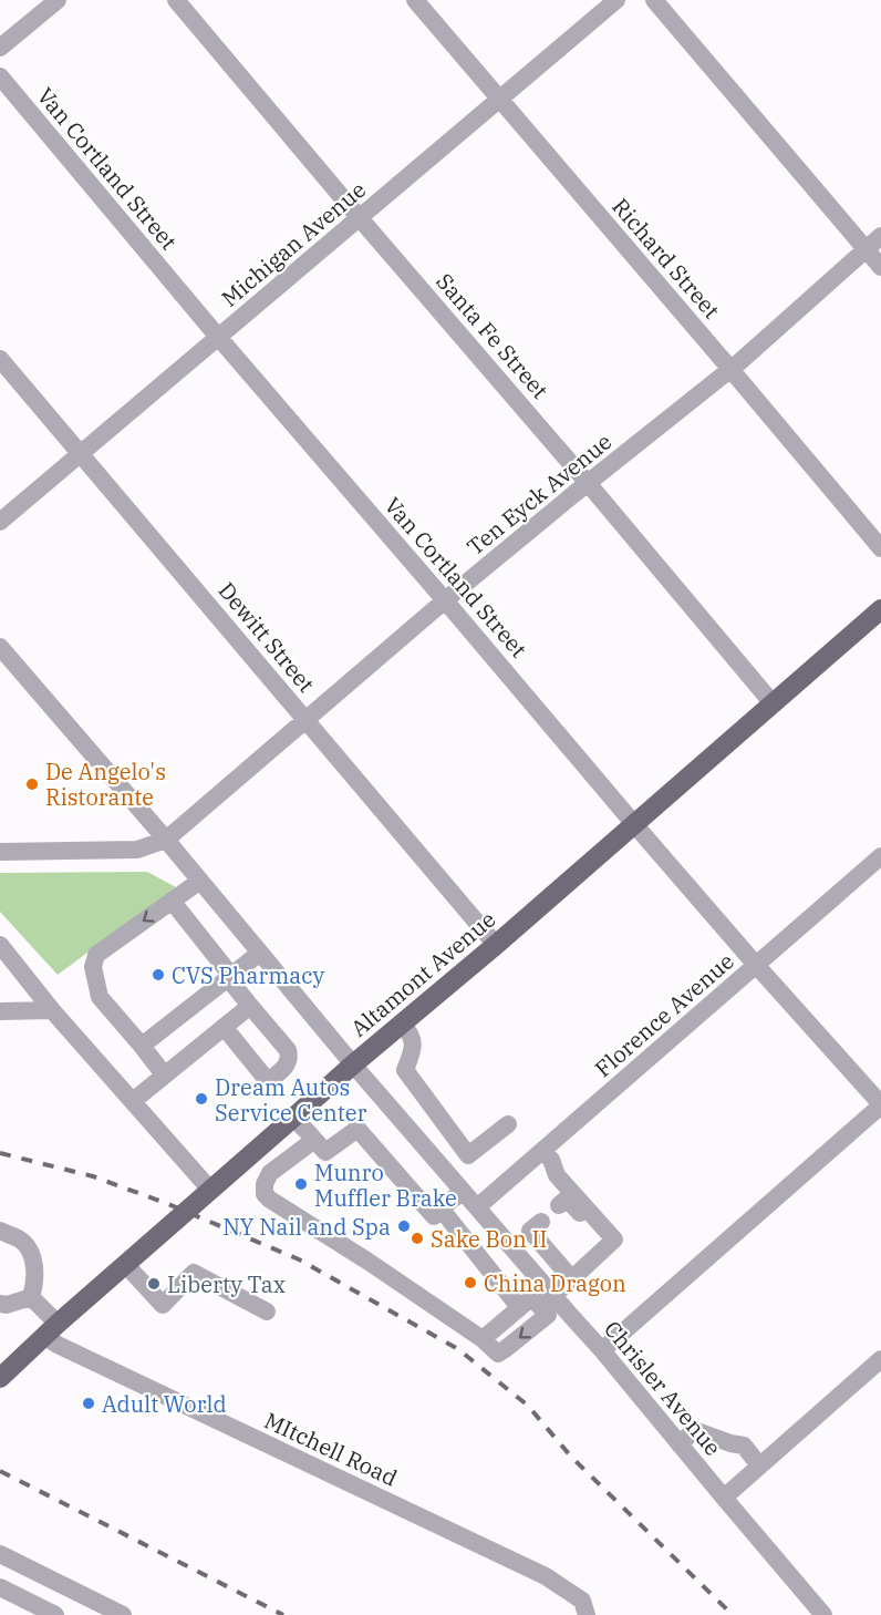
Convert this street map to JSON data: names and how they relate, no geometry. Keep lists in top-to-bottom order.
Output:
{
  "streets": {
    "main road": ["Altamont Avenue"],
    "street": [
      "Van Cortland Street",
      "Michigan Avenue",
      "Richard Street",
      "Santa Fe Street",
      "Ten Eyck Avenue",
      "Dewitt Street",
      "Florence Avenue",
      "Chrisler Avenue",
      "MItchell Road"
    ]
  },
  "crossings": [
    ["Van Cortland Street", "Michigan Avenue"],
    ["Van Cortland Street", "Ten Eyck Avenue"],
    ["Van Cortland Street", "Altamont Avenue"],
    ["Van Cortland Street", "Florence Avenue"],
    ["Michigan Avenue", "Richard Street"],
    ["Michigan Avenue", "Santa Fe Street"],
    ["Michigan Avenue", "Dewitt Street"],
    ["Richard Street", "Ten Eyck Avenue"],
    ["Santa Fe Street", "Ten Eyck Avenue"],
    ["Santa Fe Street", "Altamont Avenue"],
    ["Ten Eyck Avenue", "Dewitt Street"],
    ["Ten Eyck Avenue", "Chrisler Avenue"],
    ["Dewitt Street", "Altamont Avenue"],
    ["Altamont Avenue", "Chrisler Avenue"],
    ["Altamont Avenue", "MItchell Road"],
    ["Florence Avenue", "Chrisler Avenue"]
  ],
  "places": [
    "De Angelo's Ristorante",
    "CVS Pharmacy",
    "Dream Autos Service Center",
    "Munro Muffler Brake",
    "NY Nail and Spa",
    "Sake Bon II",
    "China Dragon",
    "Liberty Tax",
    "Adult World"
  ]
}
